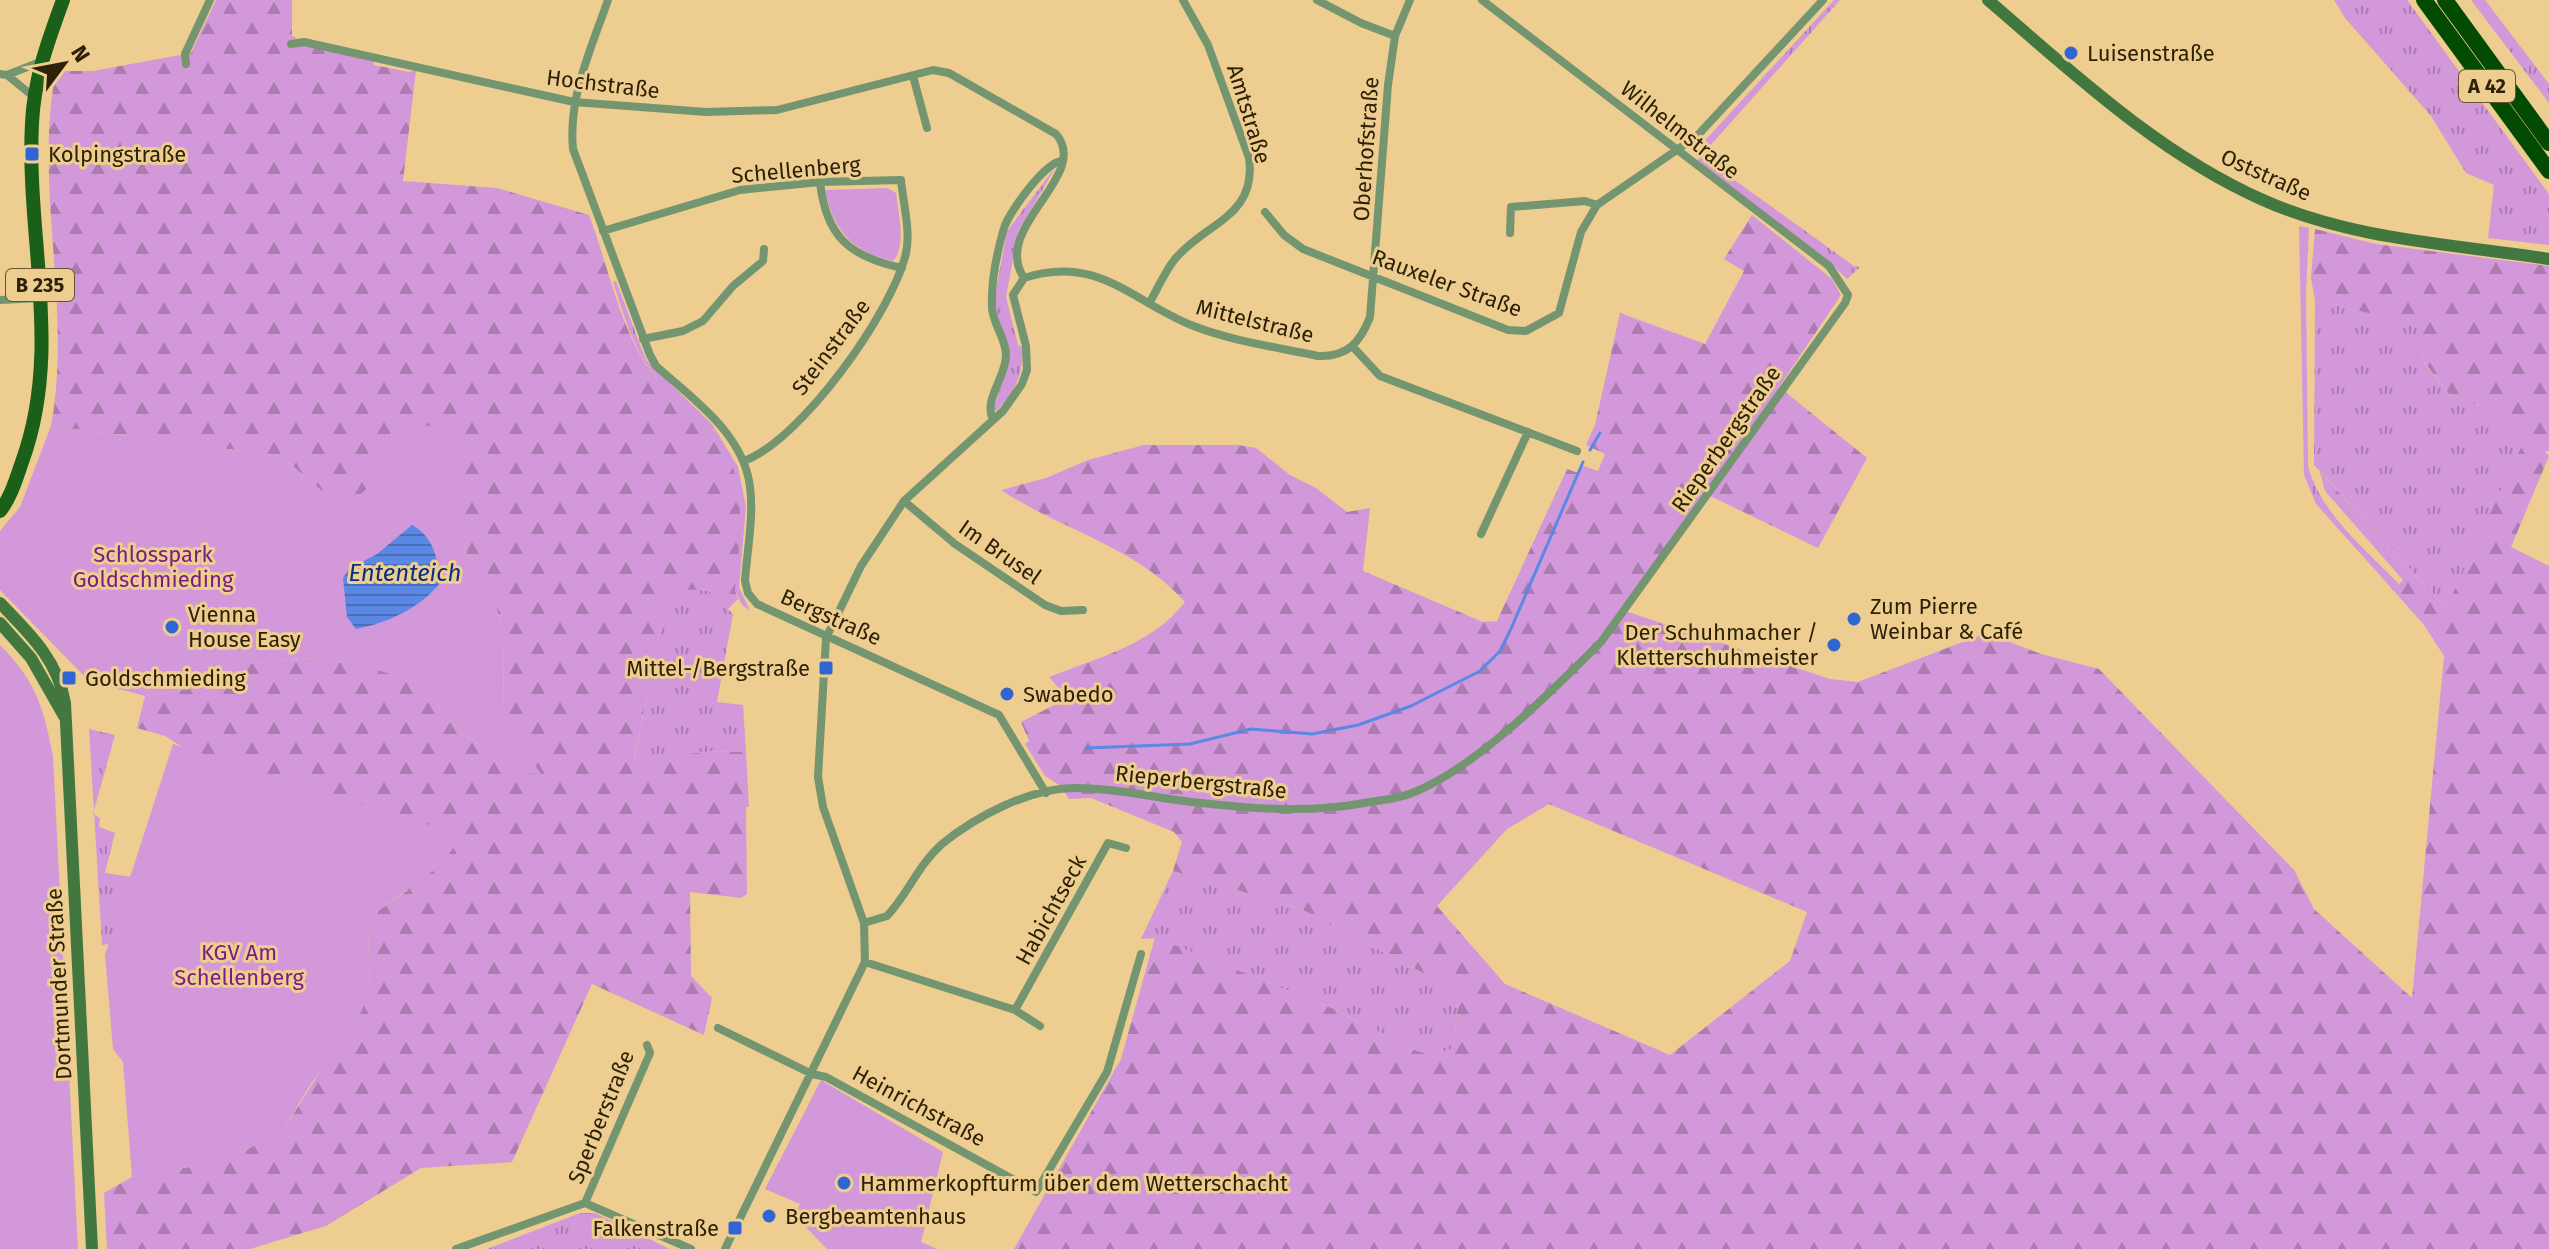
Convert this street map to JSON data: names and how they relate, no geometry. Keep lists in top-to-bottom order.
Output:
{
  "streets": {
    "highway": ["A 42"],
    "main road": ["Oststraße", "B 235", "Dortmunder Straße"],
    "street": [
      "Hochstraße",
      "Amtstraße",
      "Wilhelmstraße",
      "Oberhofstraße",
      "Schellenberg",
      "Rauxeler Straße",
      "Mittelstraße",
      "Steinstraße",
      "Rieperbergstraße",
      "Im Brusel",
      "Bergstraße",
      "Habichtseck",
      "Heinrichstraße",
      "Sperberstraße"
    ]
  },
  "crossings": [
    ["Hochstraße", "Bergstraße"],
    ["Amtstraße", "Mittelstraße"],
    ["Wilhelmstraße", "Rauxeler Straße"],
    ["Wilhelmstraße", "Rieperbergstraße"],
    ["Oberhofstraße", "Rauxeler Straße"],
    ["Oberhofstraße", "Mittelstraße"],
    ["Schellenberg", "Steinstraße"],
    ["Schellenberg", "Bergstraße"],
    ["Steinstraße", "Bergstraße"],
    ["Rieperbergstraße", "Bergstraße"]
  ],
  "water": ["Ententeich"],
  "parks": ["Schlosspark Goldschmieding", "KGV Am Schellenberg"],
  "places": {
    "other": [
      "Luisenstraße",
      "Zum Pierre Weinbar & Café",
      "Vienna House Easy",
      "Der Schuhmacher / Kletterschuhmeister",
      "Swabedo",
      "Hammerkopfturm über dem Wetterschacht",
      "Bergbeamtenhaus"
    ],
    "transit": [
      "Kolpingstraße",
      "Mittel-/Bergstraße",
      "Goldschmieding",
      "Falkenstraße"
    ]
  },
  "north": "top right"
}
